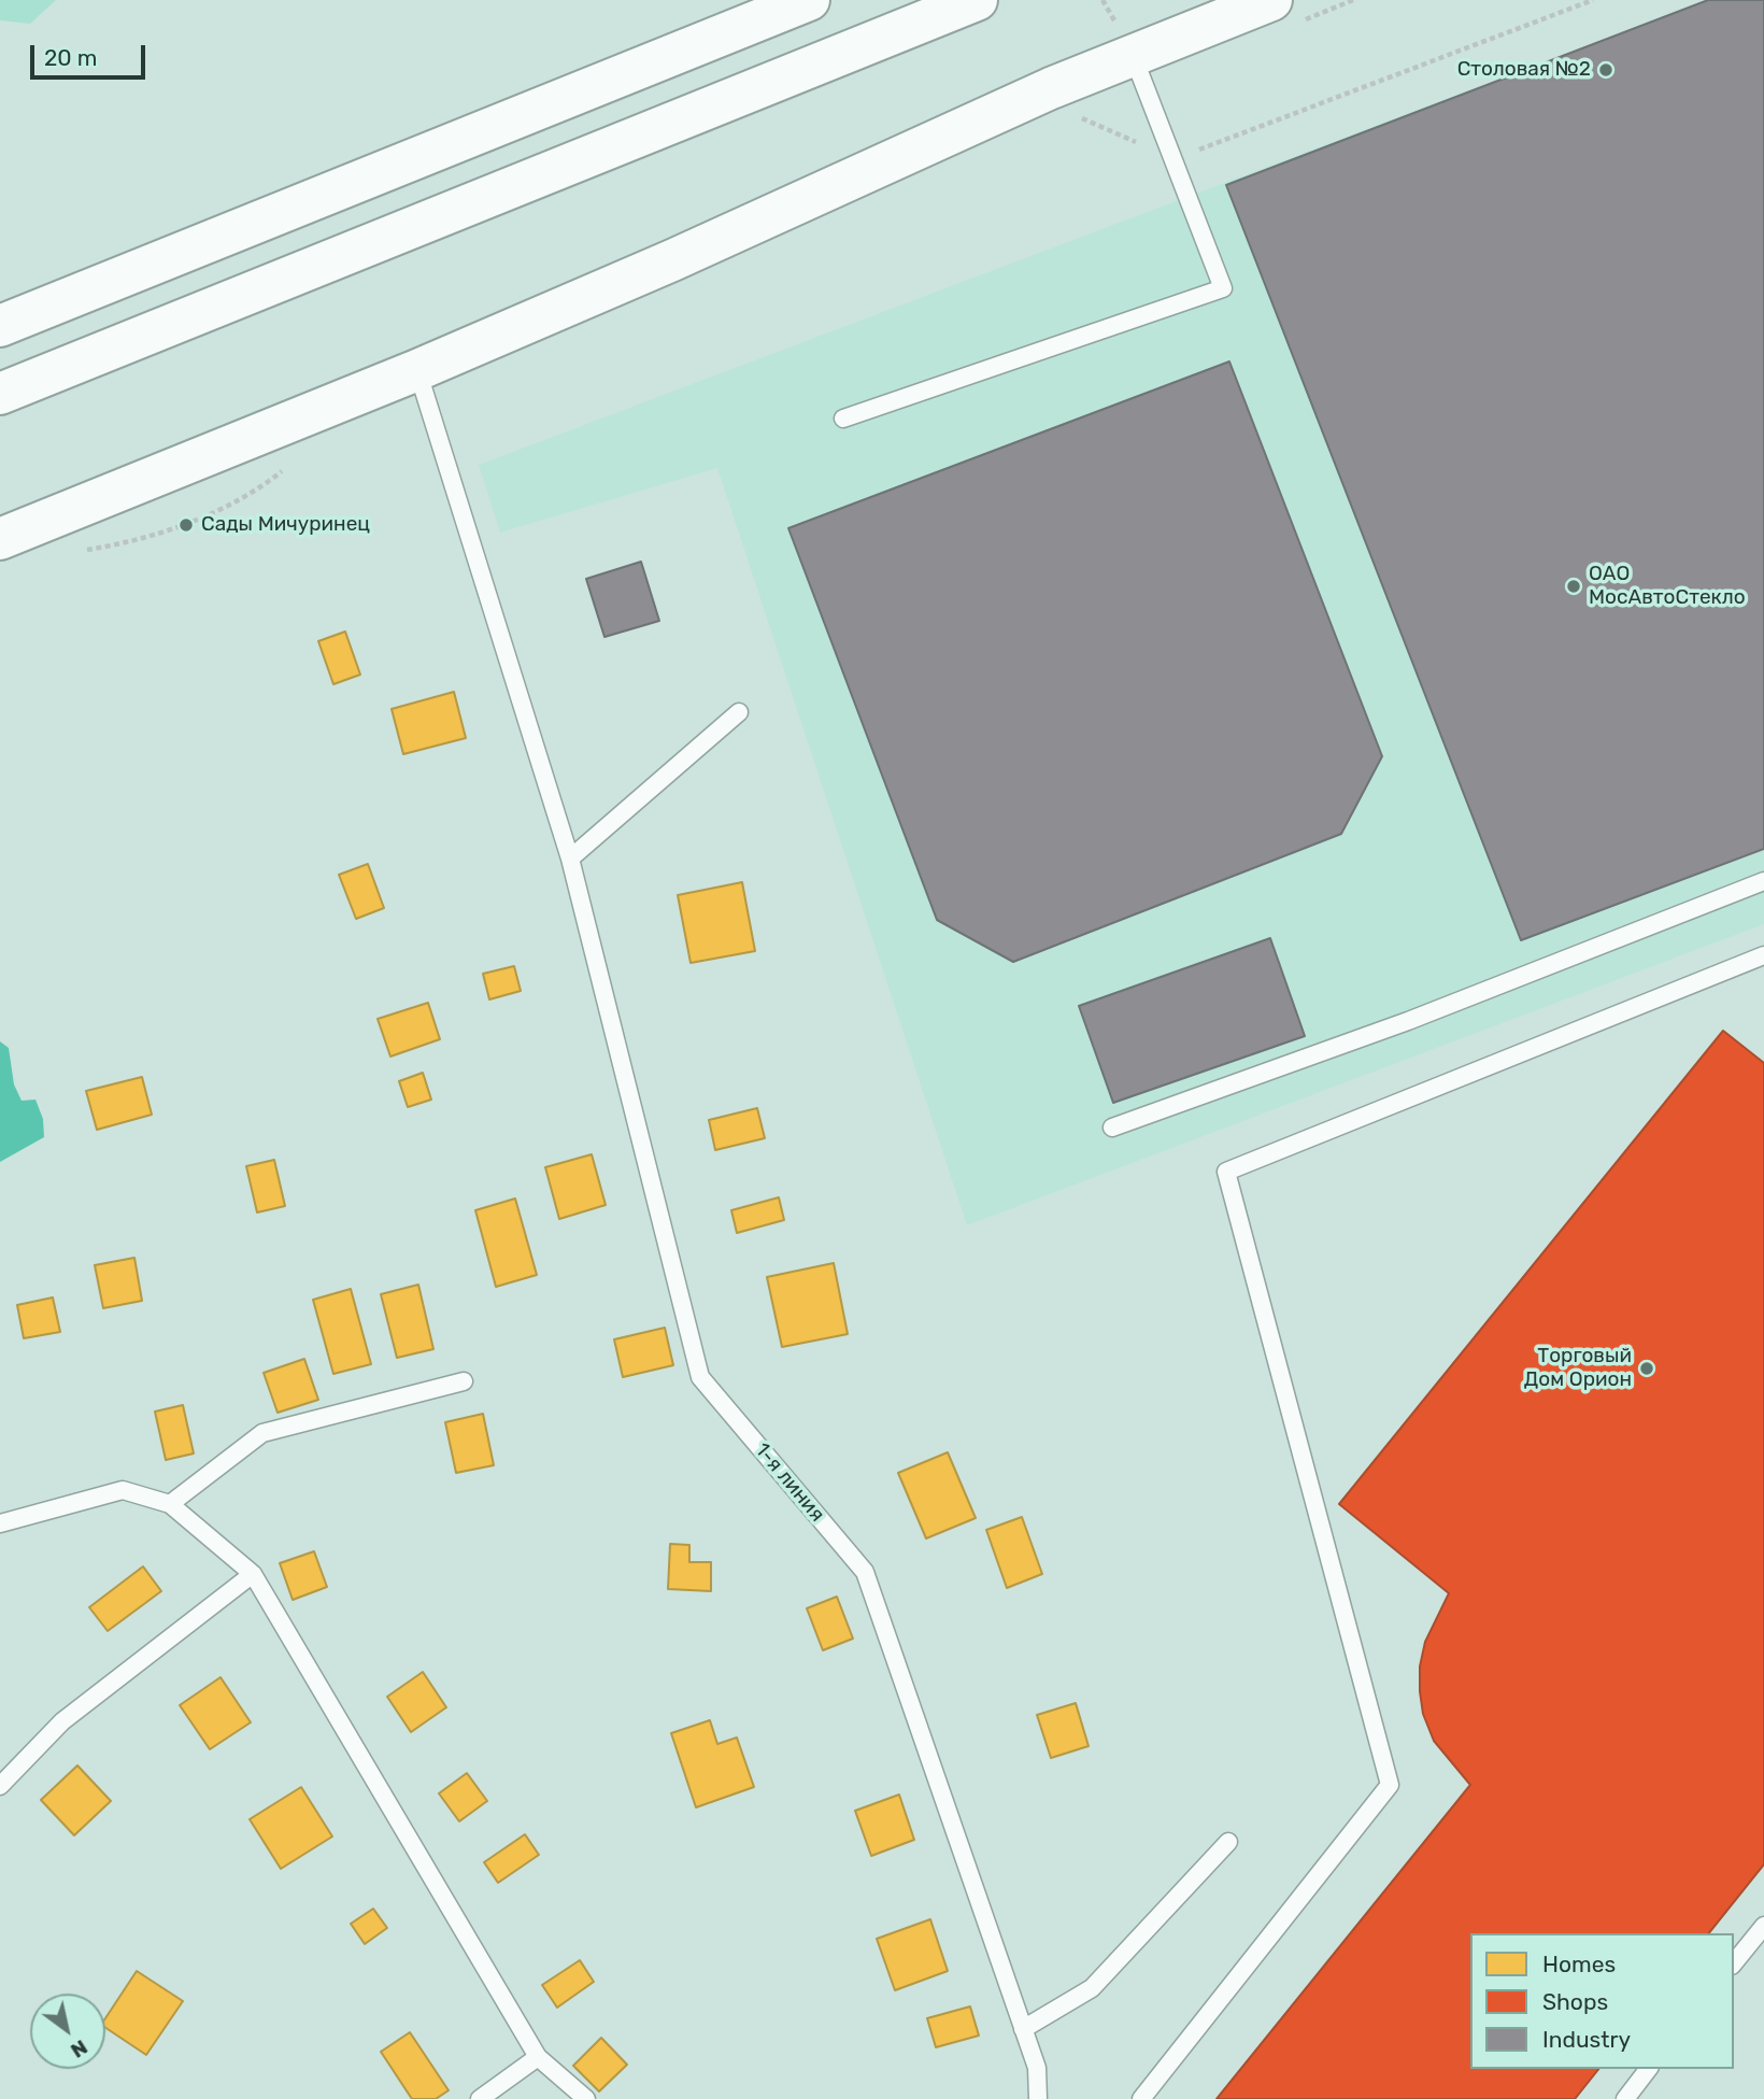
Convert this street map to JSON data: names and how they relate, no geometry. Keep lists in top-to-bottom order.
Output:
{
  "streets": {
    "lane": ["1-я линия"]
  },
  "places": [
    "Столовая №2",
    "Сады Мичуринец",
    "ОАО МосАвтоСтекло",
    "Торговый Дом Орион"
  ],
  "legend": ["Homes", "Shops", "Industry"],
  "scale_bar": "20 m",
  "north": "bottom right"
}
